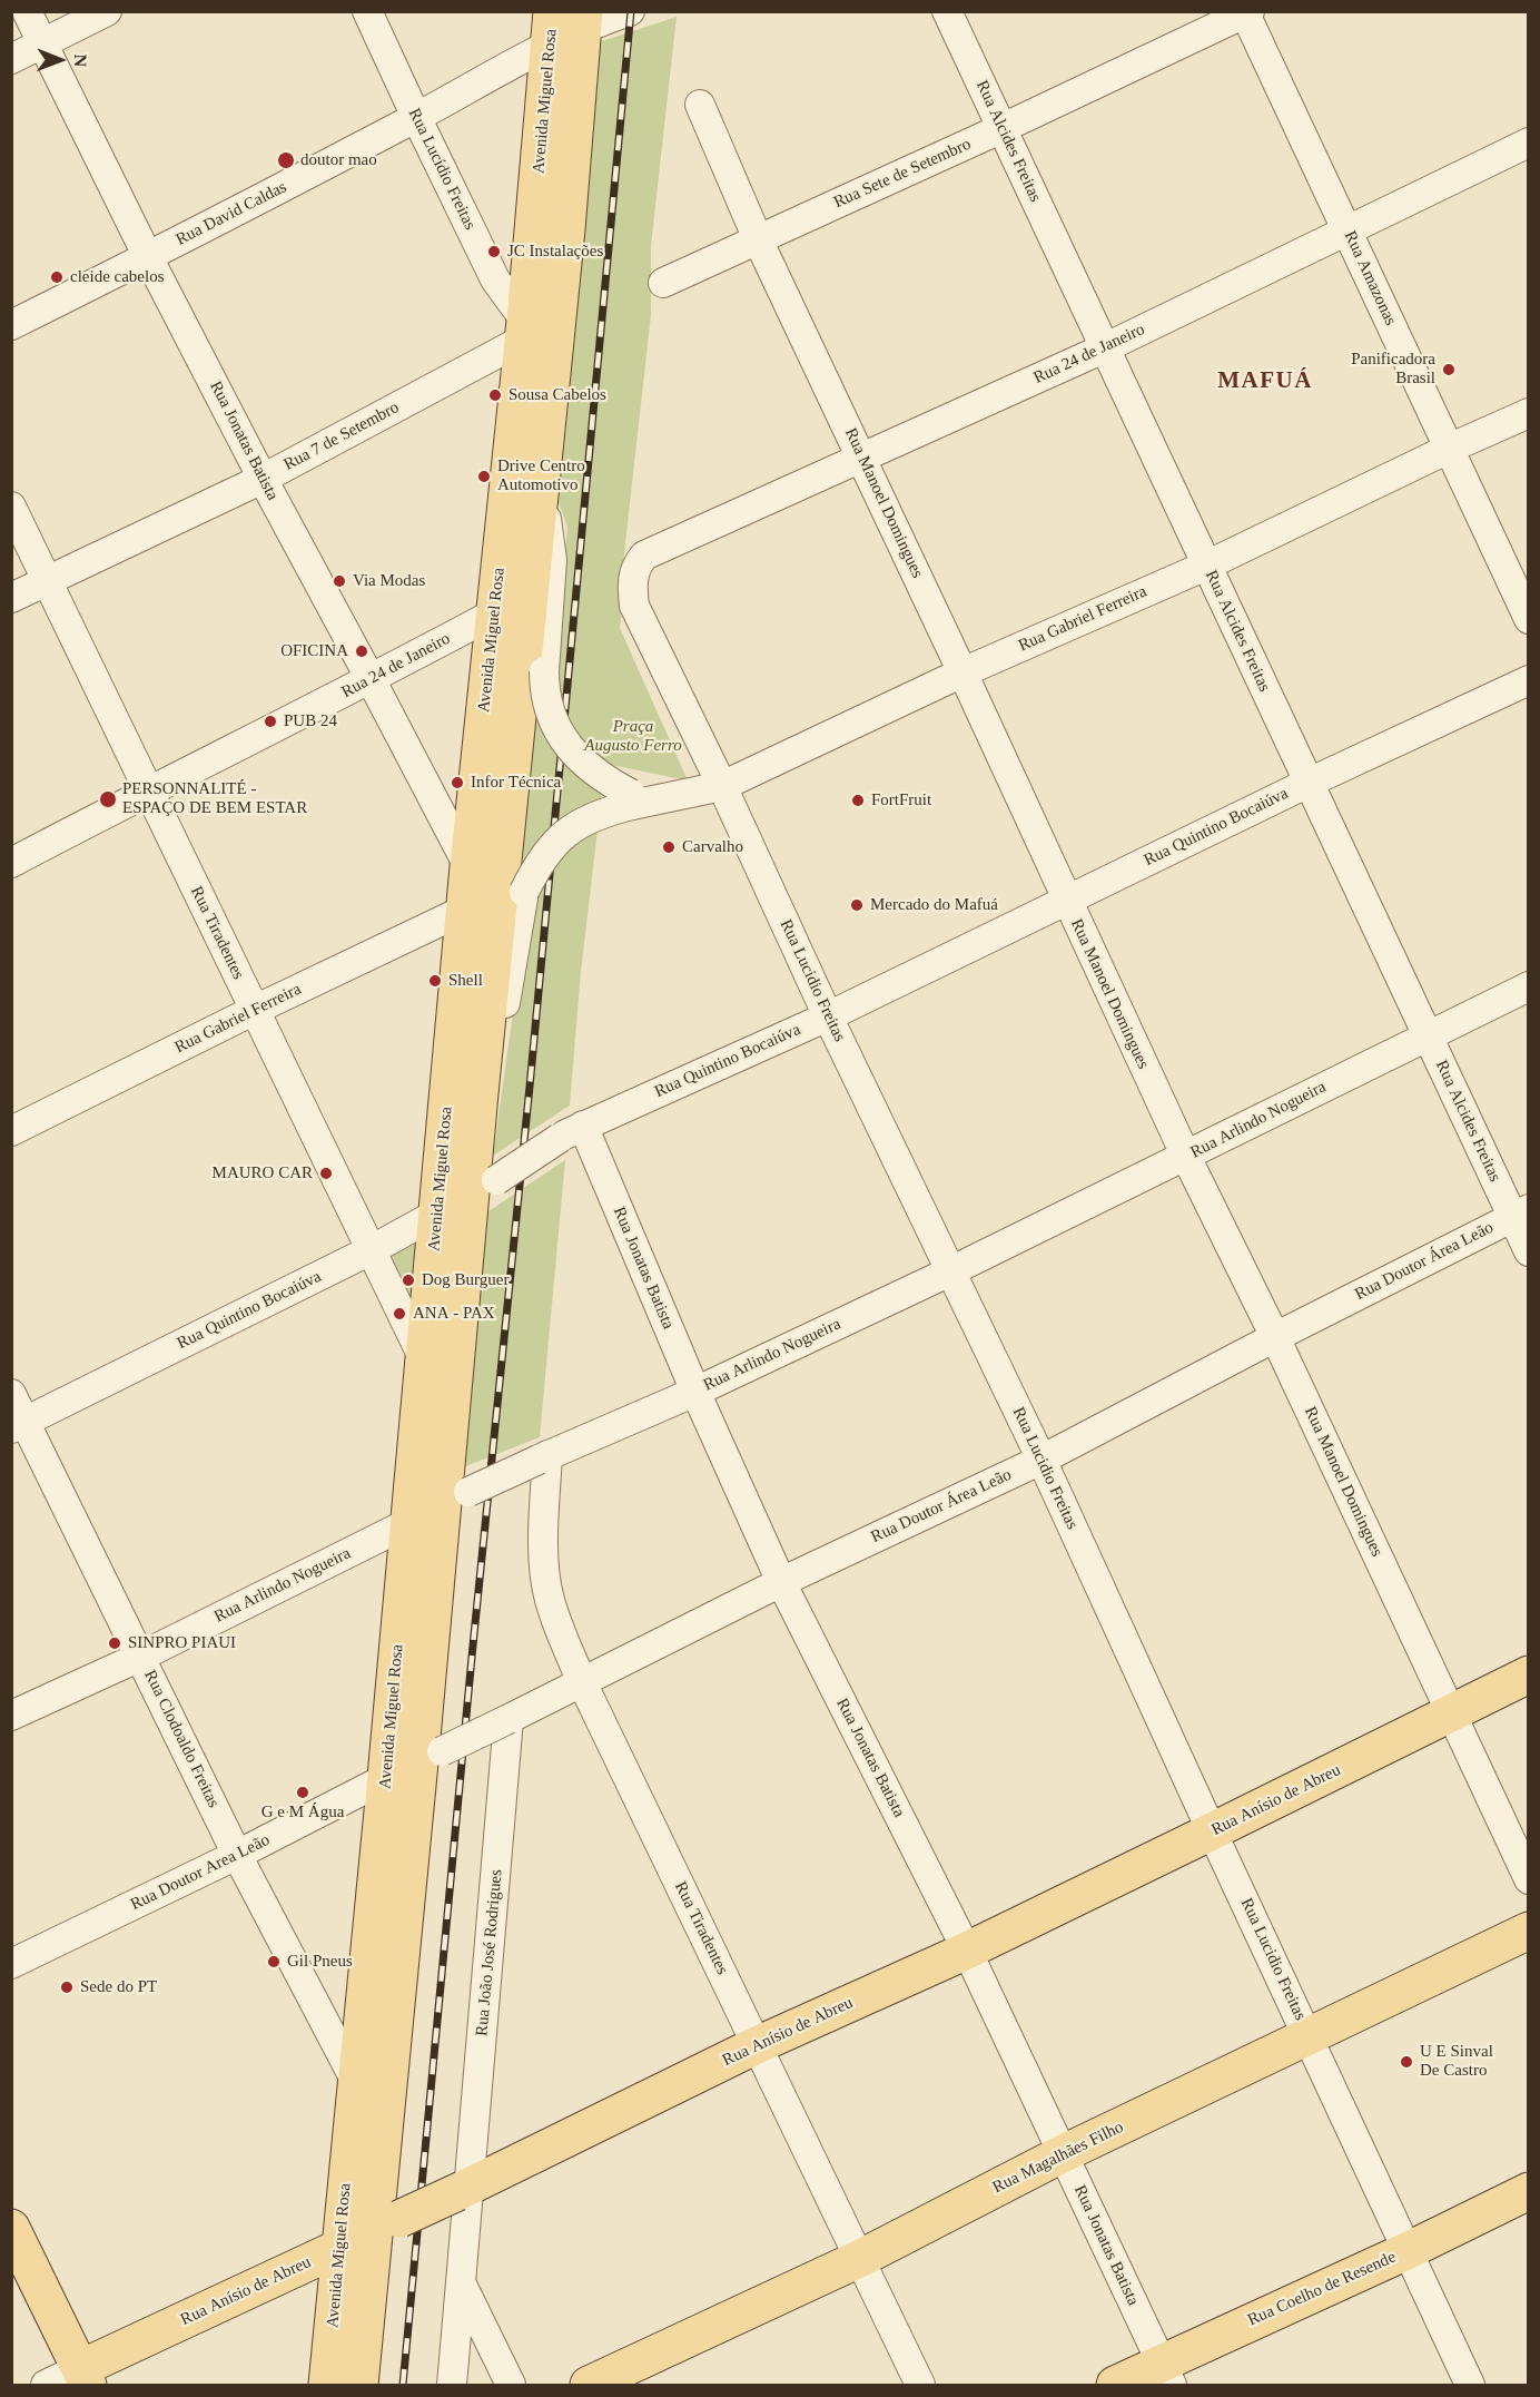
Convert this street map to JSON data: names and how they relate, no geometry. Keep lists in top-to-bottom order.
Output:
{
  "streets": {
    "main road": [
      "Avenida Miguel Rosa",
      "Rua Anísio de Abreu",
      "Rua Magalhães Filho",
      "Rua Coelho de Resende"
    ],
    "street": [
      "Rua Alcides Freitas",
      "Rua Lucídio Freitas",
      "Rua Sete de Setembro",
      "Rua David Caldas",
      "Rua Amazonas",
      "Rua 24 de Janeiro",
      "Rua 7 de Setembro",
      "Rua Jonatas Batista",
      "Rua Manoel Domingues",
      "Rua Gabriel Ferreira",
      "Rua Quintino Bocaiúva",
      "Rua Tiradentes",
      "Rua Lucidio Freitas",
      "Rua Arlindo Nogueira",
      "Rua Doutor Área Leão",
      "Rua Clodoaldo Freitas",
      "Rua Doutor Area Leão",
      "Rua João José Rodrigues"
    ]
  },
  "crossings": [
    ["Avenida Miguel Rosa", "Rua Lucídio Freitas"],
    ["Avenida Miguel Rosa", "Rua David Caldas"],
    ["Avenida Miguel Rosa", "Rua 24 de Janeiro"],
    ["Avenida Miguel Rosa", "Rua 7 de Setembro"],
    ["Avenida Miguel Rosa", "Rua Jonatas Batista"],
    ["Avenida Miguel Rosa", "Rua Gabriel Ferreira"],
    ["Avenida Miguel Rosa", "Rua Quintino Bocaiúva"],
    ["Avenida Miguel Rosa", "Rua Tiradentes"],
    ["Avenida Miguel Rosa", "Rua Arlindo Nogueira"],
    ["Avenida Miguel Rosa", "Rua Doutor Área Leão"],
    ["Avenida Miguel Rosa", "Rua Clodoaldo Freitas"],
    ["Avenida Miguel Rosa", "Rua Anísio de Abreu"],
    ["Avenida Miguel Rosa", "Rua Doutor Area Leão"],
    ["Rua Alcides Freitas", "Rua Sete de Setembro"],
    ["Rua Alcides Freitas", "Rua 24 de Janeiro"],
    ["Rua Alcides Freitas", "Rua Gabriel Ferreira"],
    ["Rua Alcides Freitas", "Rua Quintino Bocaiúva"],
    ["Rua Alcides Freitas", "Rua Arlindo Nogueira"],
    ["Rua Alcides Freitas", "Rua Doutor Área Leão"],
    ["Rua Lucídio Freitas", "Rua David Caldas"],
    ["Rua Lucídio Freitas", "Rua 7 de Setembro"],
    ["Rua Sete de Setembro", "Rua Amazonas"],
    ["Rua Sete de Setembro", "Rua Manoel Domingues"],
    ["Rua David Caldas", "Rua Jonatas Batista"],
    ["Rua Amazonas", "Rua 24 de Janeiro"],
    ["Rua Amazonas", "Rua Gabriel Ferreira"],
    ["Rua 24 de Janeiro", "Rua Jonatas Batista"],
    ["Rua 24 de Janeiro", "Rua Manoel Domingues"],
    ["Rua 24 de Janeiro", "Rua Tiradentes"],
    ["Rua 24 de Janeiro", "Rua Lucidio Freitas"],
    ["Rua 7 de Setembro", "Rua Jonatas Batista"],
    ["Rua 7 de Setembro", "Rua Tiradentes"],
    ["Rua Jonatas Batista", "Rua Quintino Bocaiúva"],
    ["Rua Jonatas Batista", "Rua Arlindo Nogueira"],
    ["Rua Jonatas Batista", "Rua Doutor Área Leão"],
    ["Rua Jonatas Batista", "Rua Anísio de Abreu"],
    ["Rua Jonatas Batista", "Rua Magalhães Filho"],
    ["Rua Jonatas Batista", "Rua Coelho de Resende"],
    ["Rua Manoel Domingues", "Rua Gabriel Ferreira"],
    ["Rua Manoel Domingues", "Rua Quintino Bocaiúva"],
    ["Rua Manoel Domingues", "Rua Arlindo Nogueira"],
    ["Rua Manoel Domingues", "Rua Doutor Área Leão"],
    ["Rua Manoel Domingues", "Rua Anísio de Abreu"],
    ["Rua Gabriel Ferreira", "Rua Tiradentes"],
    ["Rua Gabriel Ferreira", "Rua Lucidio Freitas"],
    ["Rua Quintino Bocaiúva", "Rua Tiradentes"],
    ["Rua Quintino Bocaiúva", "Rua Lucidio Freitas"],
    ["Rua Quintino Bocaiúva", "Rua Clodoaldo Freitas"],
    ["Rua Tiradentes", "Rua Arlindo Nogueira"],
    ["Rua Tiradentes", "Rua Doutor Área Leão"],
    ["Rua Tiradentes", "Rua Anísio de Abreu"],
    ["Rua Tiradentes", "Rua Magalhães Filho"],
    ["Rua Lucidio Freitas", "Rua Arlindo Nogueira"],
    ["Rua Lucidio Freitas", "Rua Doutor Área Leão"],
    ["Rua Lucidio Freitas", "Rua Anísio de Abreu"],
    ["Rua Lucidio Freitas", "Rua Magalhães Filho"],
    ["Rua Lucidio Freitas", "Rua Coelho de Resende"],
    ["Rua Arlindo Nogueira", "Rua Clodoaldo Freitas"],
    ["Rua Doutor Área Leão", "Rua Doutor Area Leão"],
    ["Rua Doutor Área Leão", "Rua João José Rodrigues"],
    ["Rua Clodoaldo Freitas", "Rua Doutor Area Leão"],
    ["Rua Anísio de Abreu", "Rua João José Rodrigues"]
  ],
  "districts": ["MAFUÁ"],
  "parks": ["Praça Augusto Ferro"],
  "places": [
    "doutor mao",
    "JC Instalações",
    "cleide cabelos",
    "Panificadora Brasil",
    "Sousa Cabelos",
    "Drive Centro Automotivo",
    "Via Modas",
    "OFICINA",
    "PUB 24",
    "Infor Técnica",
    "PERSONNALITÉ - ESPAÇO DE BEM ESTAR",
    "FortFruit",
    "Carvalho",
    "Mercado do Mafuá",
    "Shell",
    "MAURO CAR",
    "Dog Burguer",
    "ANA - PAX",
    "SINPRO PIAUI",
    "G e M Água",
    "Gil Pneus",
    "Sede do PT",
    "U E Sinval De Castro"
  ],
  "north": "right"
}
